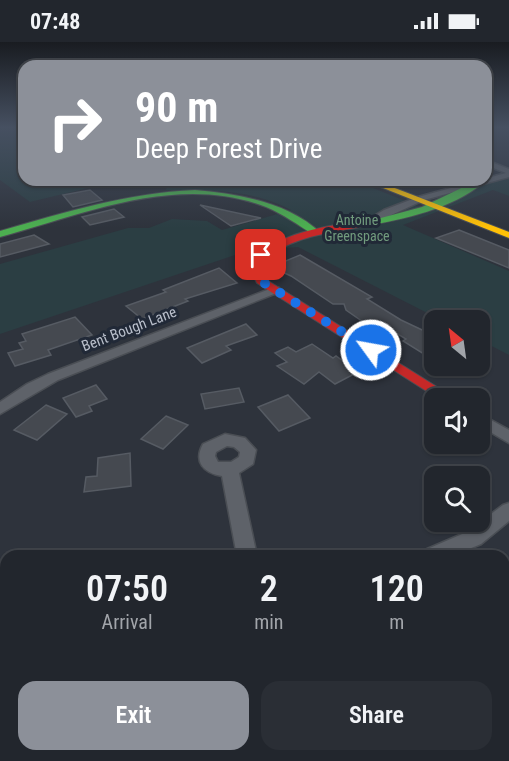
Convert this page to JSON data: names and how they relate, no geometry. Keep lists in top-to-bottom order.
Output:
{
  "streets": {
    "street": ["Bent Bough Lane"]
  },
  "parks": ["Antoine Greenspace"],
  "north": "top left",
  "page": {
    "status": "07:48",
    "turn": ["90 m", "Deep Forest Drive"],
    "eta": [
      "07:50",
      "Arrival",
      "2",
      "min",
      "120",
      "m"
    ],
    "buttons": ["Exit", "Share"]
  }
}
